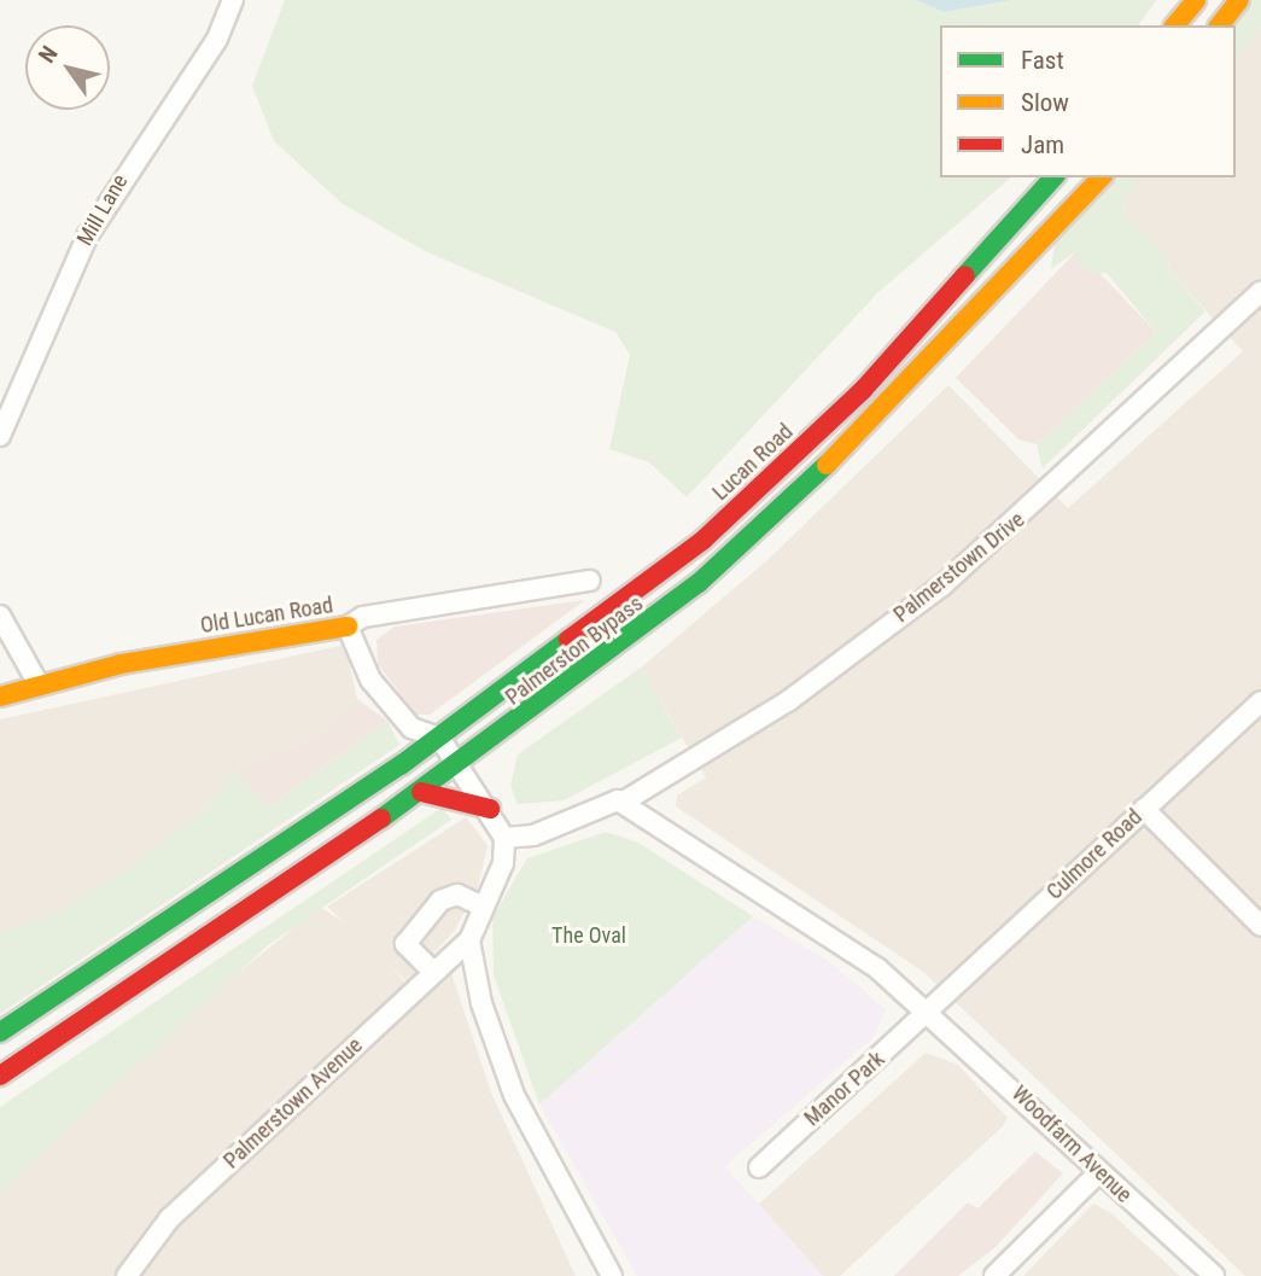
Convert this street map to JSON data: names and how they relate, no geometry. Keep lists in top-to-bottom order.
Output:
{
  "streets": {
    "main road": ["Lucan Road", "Old Lucan Road", "Palmerston Bypass"],
    "street": [
      "Mill Lane",
      "Palmerstown Drive",
      "Culmore Road",
      "Manor Park",
      "Palmerstown Avenue",
      "Woodfarm Avenue"
    ]
  },
  "crossings": [
    ["Culmore Road", "Manor Park"],
    ["Culmore Road", "Woodfarm Avenue"],
    ["Manor Park", "Woodfarm Avenue"]
  ],
  "parks": ["The Oval"],
  "legend": ["Fast", "Slow", "Jam"],
  "north": "top left"
}
